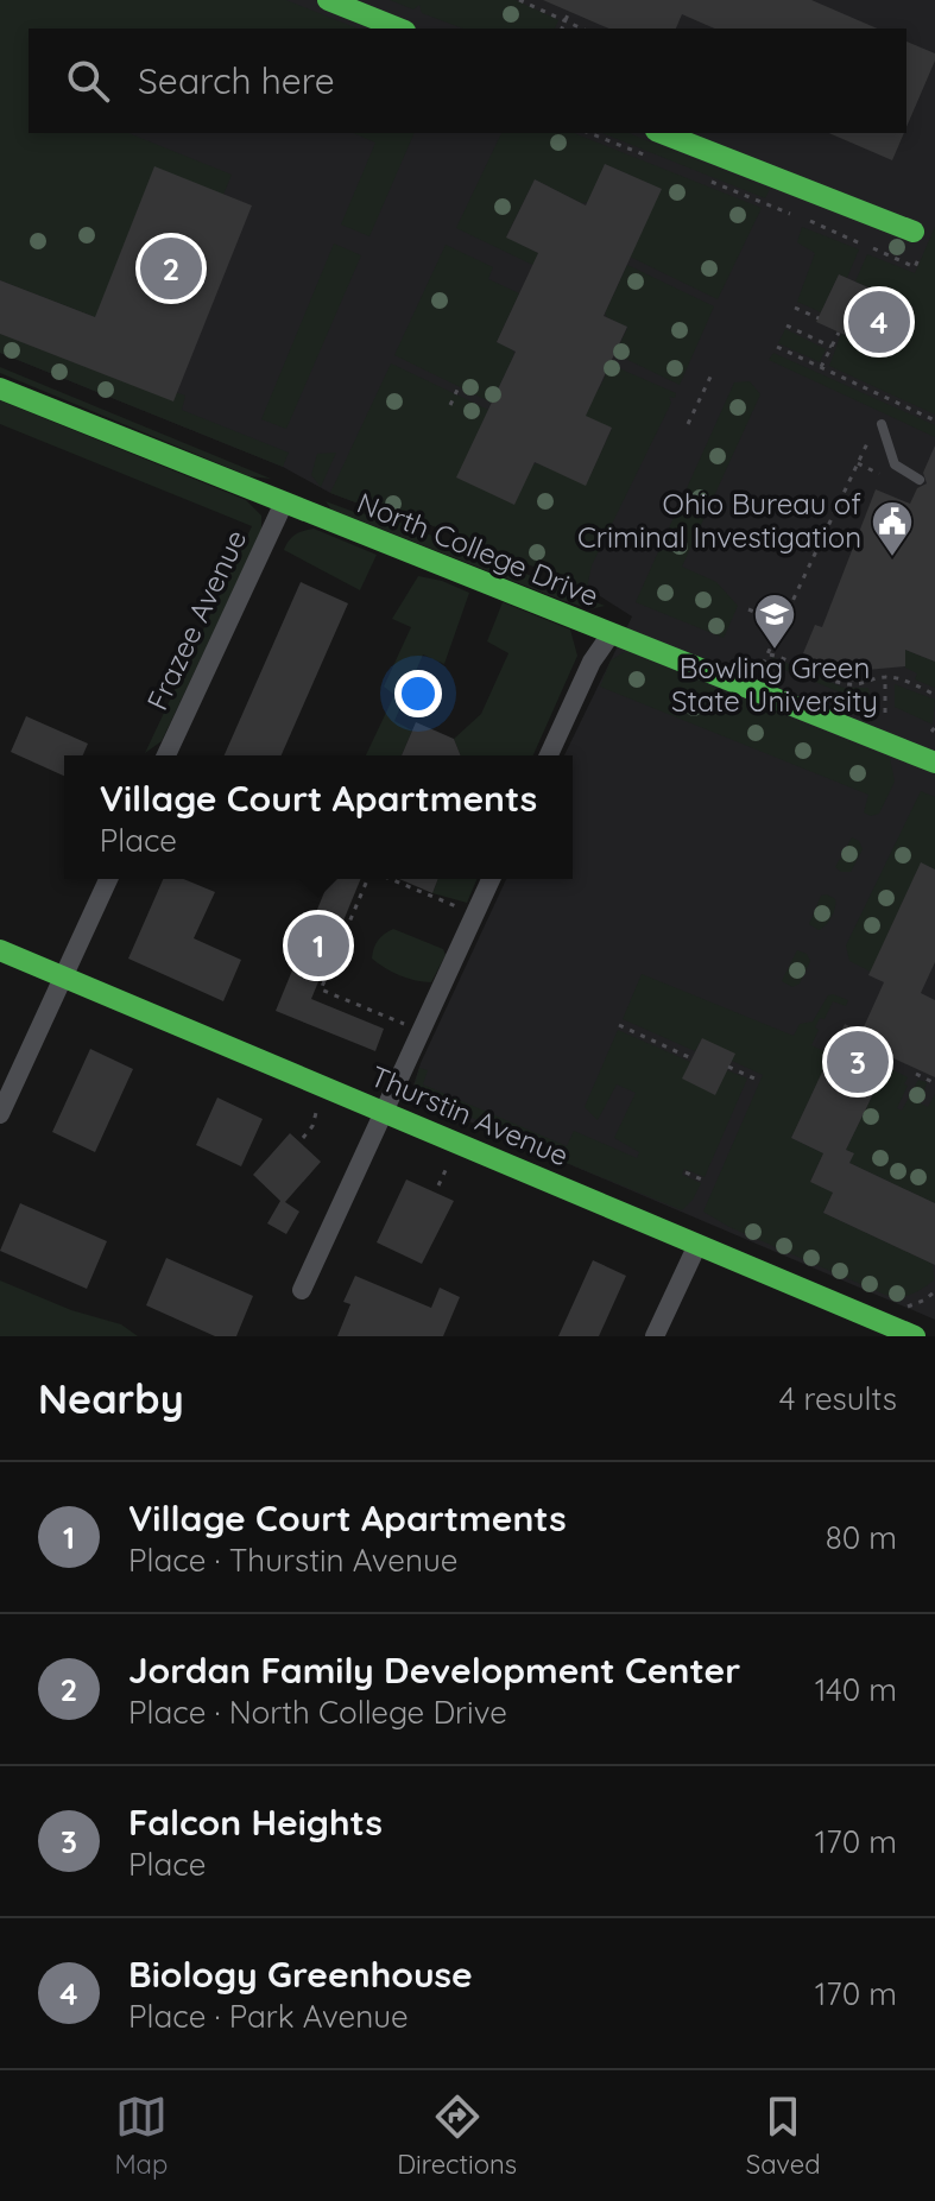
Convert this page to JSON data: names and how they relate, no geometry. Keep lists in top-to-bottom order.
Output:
{
  "streets": {
    "street": ["North College Drive", "Frazee Avenue", "Thurstin Avenue"]
  },
  "crossings": [
    ["North College Drive", "Frazee Avenue"]
  ],
  "places": {
    "public building": ["Ohio Bureau of Criminal Investigation"],
    "school or university": ["Bowling Green State University"]
  },
  "page": {
    "search": "Search here",
    "pins": [
      "2",
      "4",
      "1",
      "3"
    ],
    "popup": ["Village Court Apartments", "Place"],
    "heading": ["Nearby", "4 results"],
    "list": [
      {
        "mark": "1",
        "name": "Village Court Apartments",
        "note": "Place · Thurstin Avenue",
        "value": "80 m"
      },
      {
        "mark": "2",
        "name": "Jordan Family Development Center",
        "note": "Place · North College Drive",
        "value": "140 m"
      },
      {
        "mark": "3",
        "name": "Falcon Heights",
        "note": "Place",
        "value": "170 m"
      },
      {
        "mark": "4",
        "name": "Biology Greenhouse",
        "note": "Place · Park Avenue",
        "value": "170 m"
      }
    ],
    "nav": ["Map", "Directions", "Saved"]
  }
}
